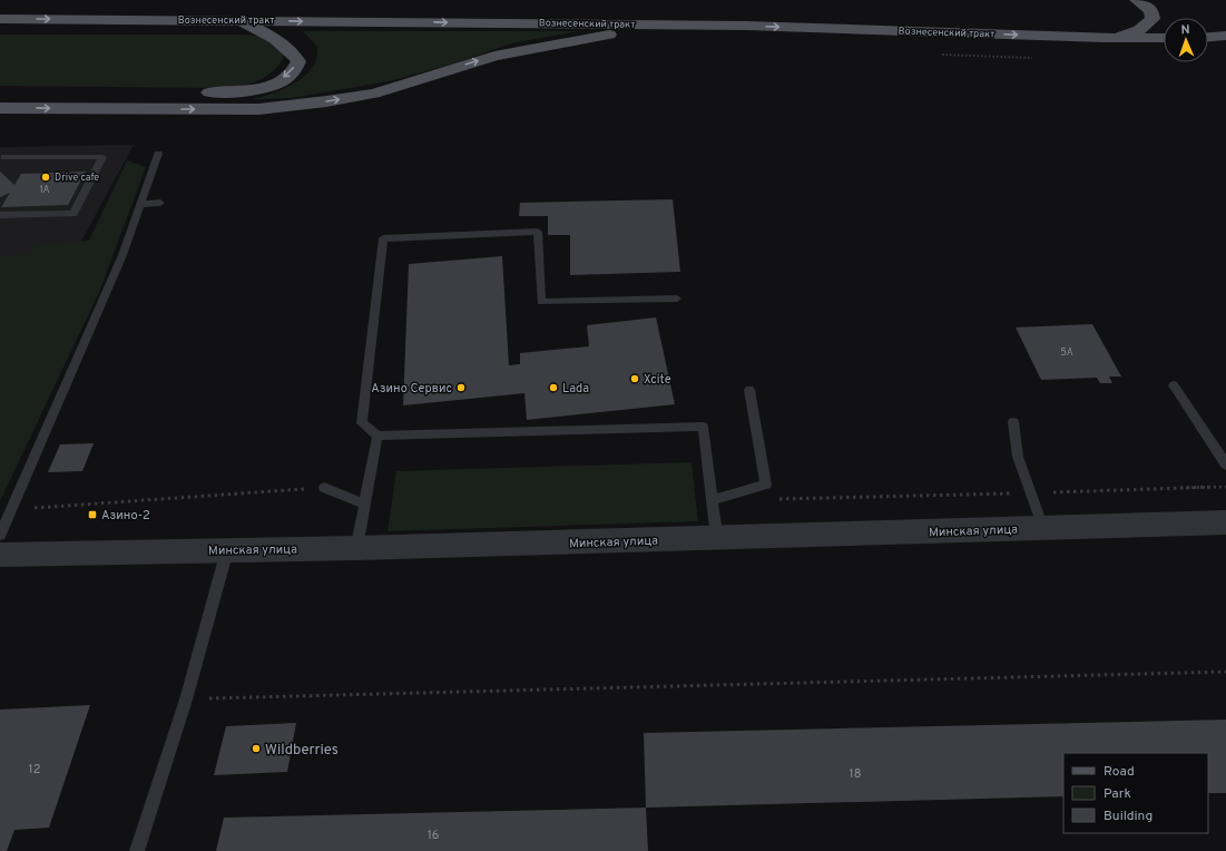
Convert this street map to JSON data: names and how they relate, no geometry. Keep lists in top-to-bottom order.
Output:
{
  "streets": {
    "main road": ["Вознесенский тракт"],
    "street": ["Минская улица"]
  },
  "places": {
    "other": [
      "Drive cafe",
      "Xcite",
      "Азино Сервис",
      "Lada",
      "Wildberries"
    ],
    "transit": ["Азино-2"]
  },
  "house_numbers": [
    "1А",
    "5А",
    "12",
    "18",
    "16"
  ],
  "legend": ["Road", "Park", "Building"],
  "north": "top"
}
